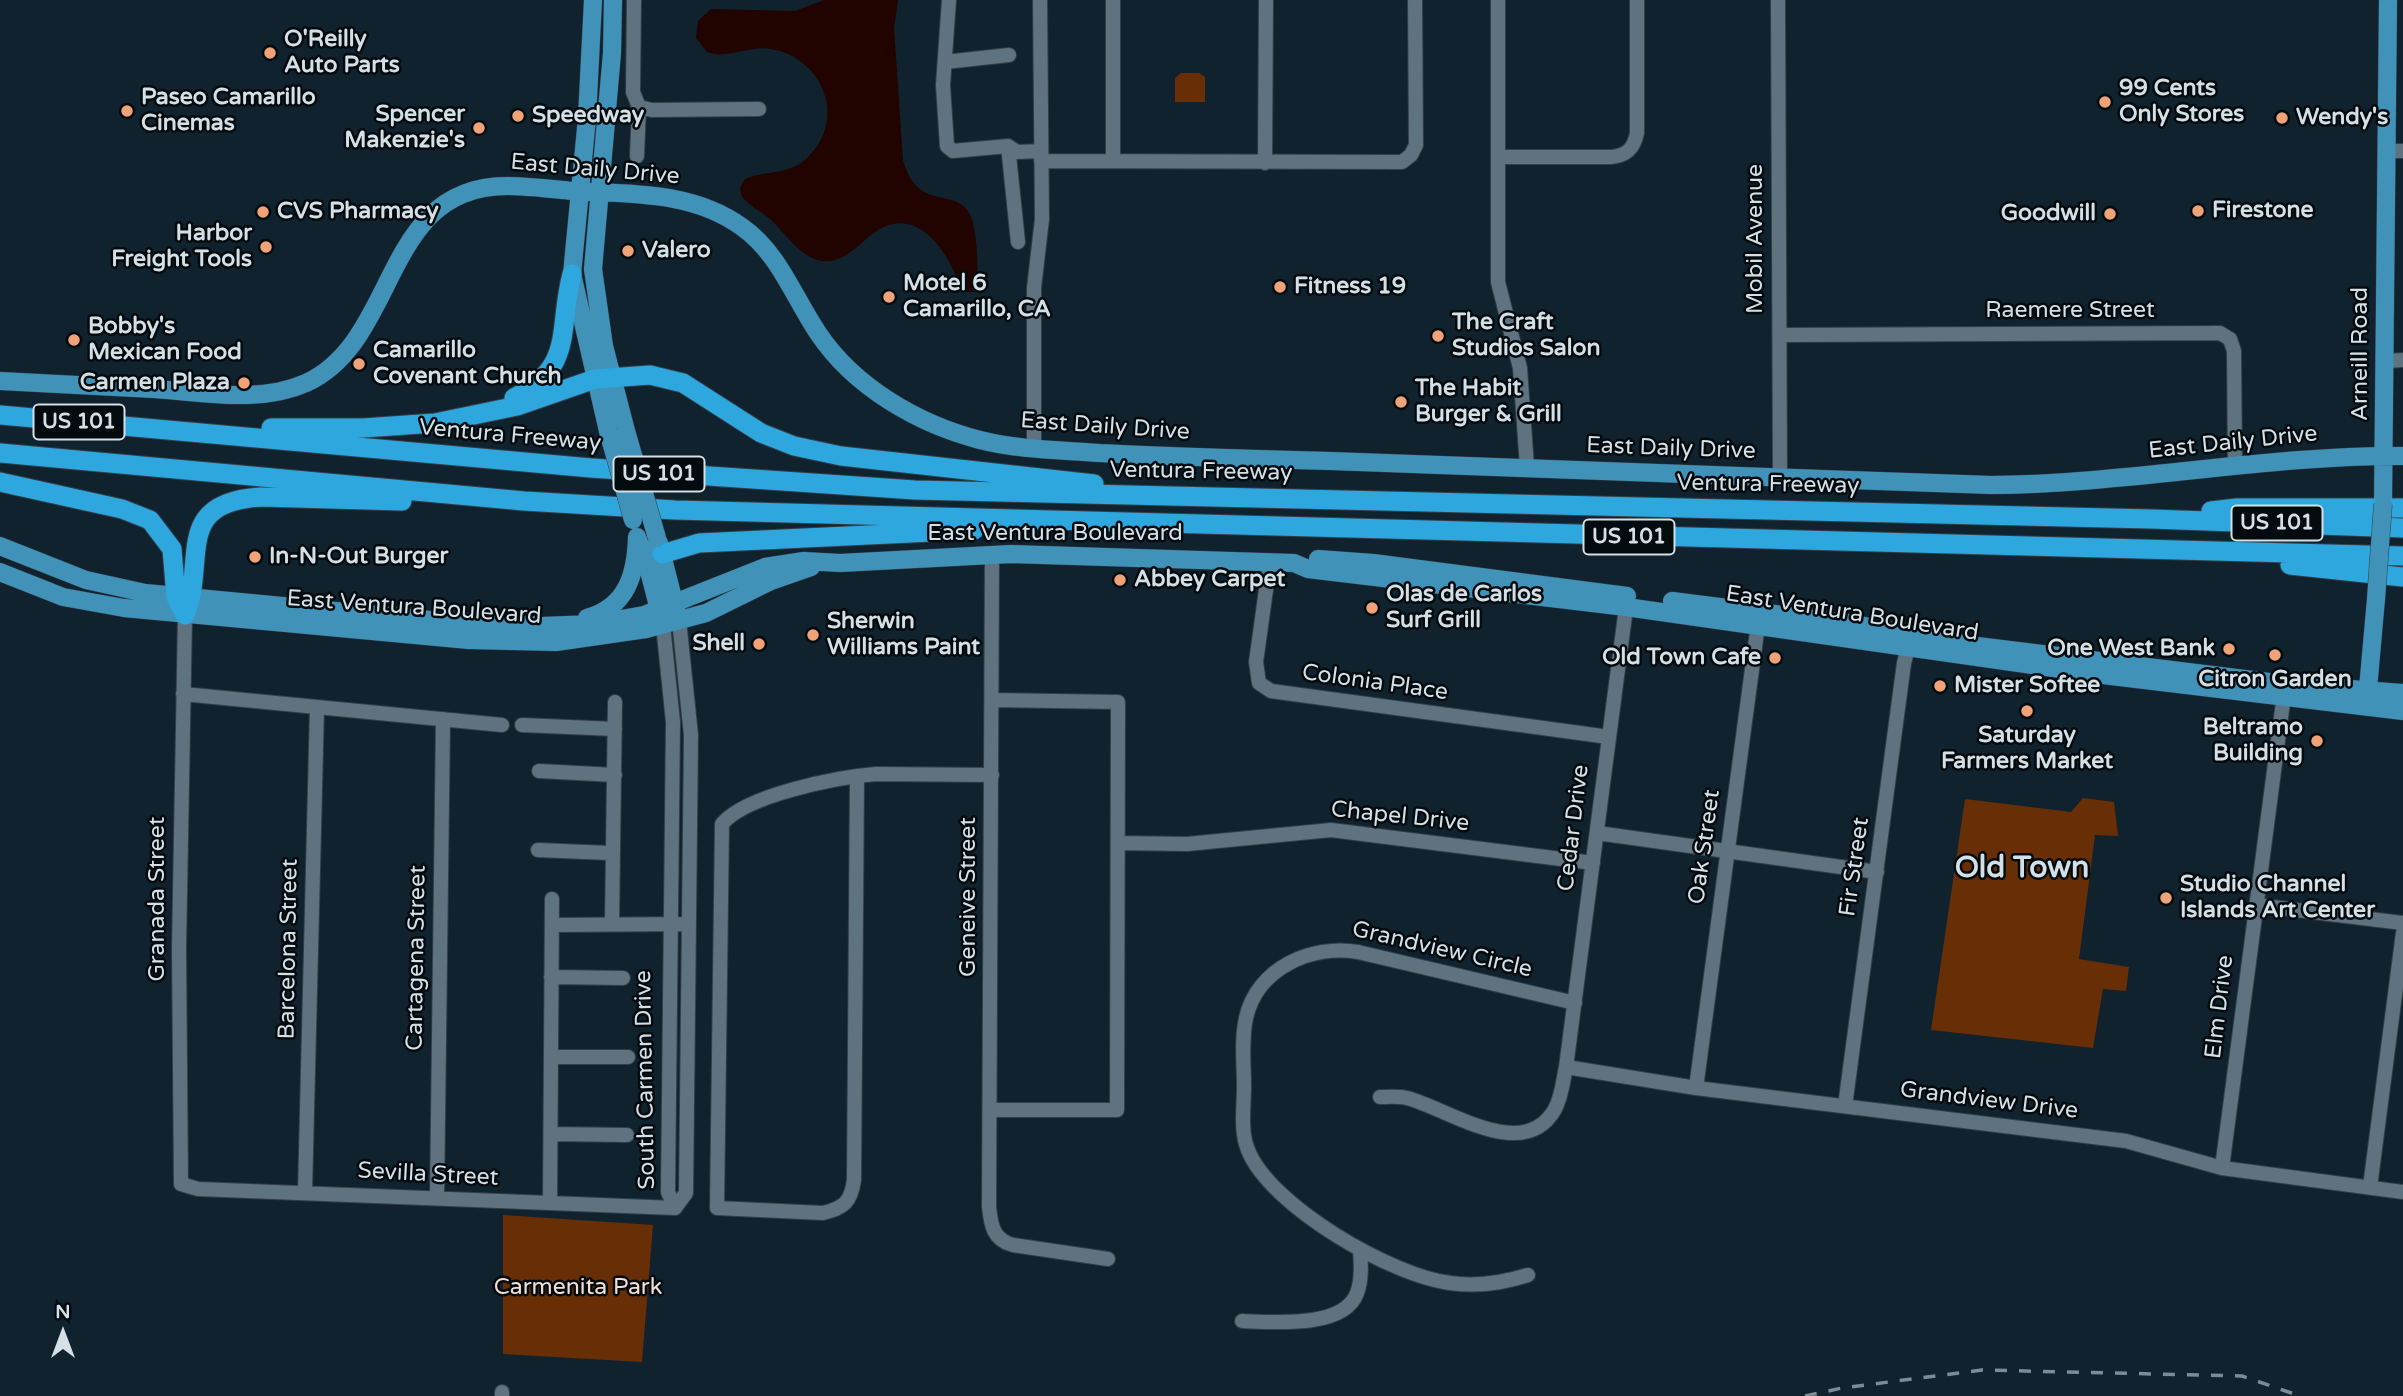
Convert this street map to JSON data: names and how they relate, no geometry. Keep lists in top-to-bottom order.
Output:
{
  "streets": {
    "highway": ["US 101", "Ventura Freeway"],
    "main road": ["East Daily Drive", "Arneill Road", "East Ventura Boulevard"],
    "street": [
      "Mobil Avenue",
      "Raemere Street",
      "Colonia Place",
      "Chapel Drive",
      "Cedar Drive",
      "Oak Street",
      "Fir Street",
      "Geneive Street",
      "Granada Street",
      "Barcelona Street",
      "Grandview Circle",
      "Cartagena Street",
      "Elm Drive",
      "South Carmen Drive",
      "Grandview Drive",
      "Sevilla Street"
    ]
  },
  "crossings": [
    ["East Daily Drive", "Mobil Avenue"],
    ["East Daily Drive", "Raemere Street"],
    ["East Daily Drive", "Arneill Road"],
    ["Mobil Avenue", "Raemere Street"],
    ["Arneill Road", "East Ventura Boulevard"],
    ["East Ventura Boulevard", "Colonia Place"],
    ["East Ventura Boulevard", "Cedar Drive"],
    ["East Ventura Boulevard", "Oak Street"],
    ["East Ventura Boulevard", "Fir Street"],
    ["East Ventura Boulevard", "Geneive Street"],
    ["East Ventura Boulevard", "Granada Street"],
    ["East Ventura Boulevard", "Elm Drive"],
    ["East Ventura Boulevard", "South Carmen Drive"],
    ["Colonia Place", "Cedar Drive"],
    ["Chapel Drive", "Cedar Drive"],
    ["Cedar Drive", "Grandview Circle"],
    ["Cedar Drive", "Grandview Drive"],
    ["Oak Street", "Grandview Drive"],
    ["Fir Street", "Grandview Drive"],
    ["Granada Street", "Sevilla Street"],
    ["Barcelona Street", "Sevilla Street"],
    ["Cartagena Street", "Sevilla Street"],
    ["Elm Drive", "Grandview Drive"],
    ["South Carmen Drive", "Sevilla Street"]
  ],
  "districts": ["Old Town"],
  "parks": ["Carmenita Park"],
  "places": [
    "O'Reilly Auto Parts",
    "99 Cents Only Stores",
    "Paseo Camarillo Cinemas",
    "Speedway",
    "Wendy's",
    "Spencer Makenzie's",
    "Firestone",
    "CVS Pharmacy",
    "Goodwill",
    "Harbor Freight Tools",
    "Valero",
    "Fitness 19",
    "Motel 6 Camarillo, CA",
    "The Craft Studios Salon",
    "Bobby's Mexican Food",
    "Camarillo Covenant Church",
    "Carmen Plaza",
    "The Habit Burger & Grill",
    "In-N-Out Burger",
    "Abbey Carpet",
    "Olas de Carlos Surf Grill",
    "Sherwin Williams Paint",
    "Shell",
    "One West Bank",
    "Citron Garden",
    "Old Town Cafe",
    "Mister Softee",
    "Saturday Farmers Market",
    "Beltramo Building",
    "Studio Channel Islands Art Center"
  ],
  "north": "top"
}
